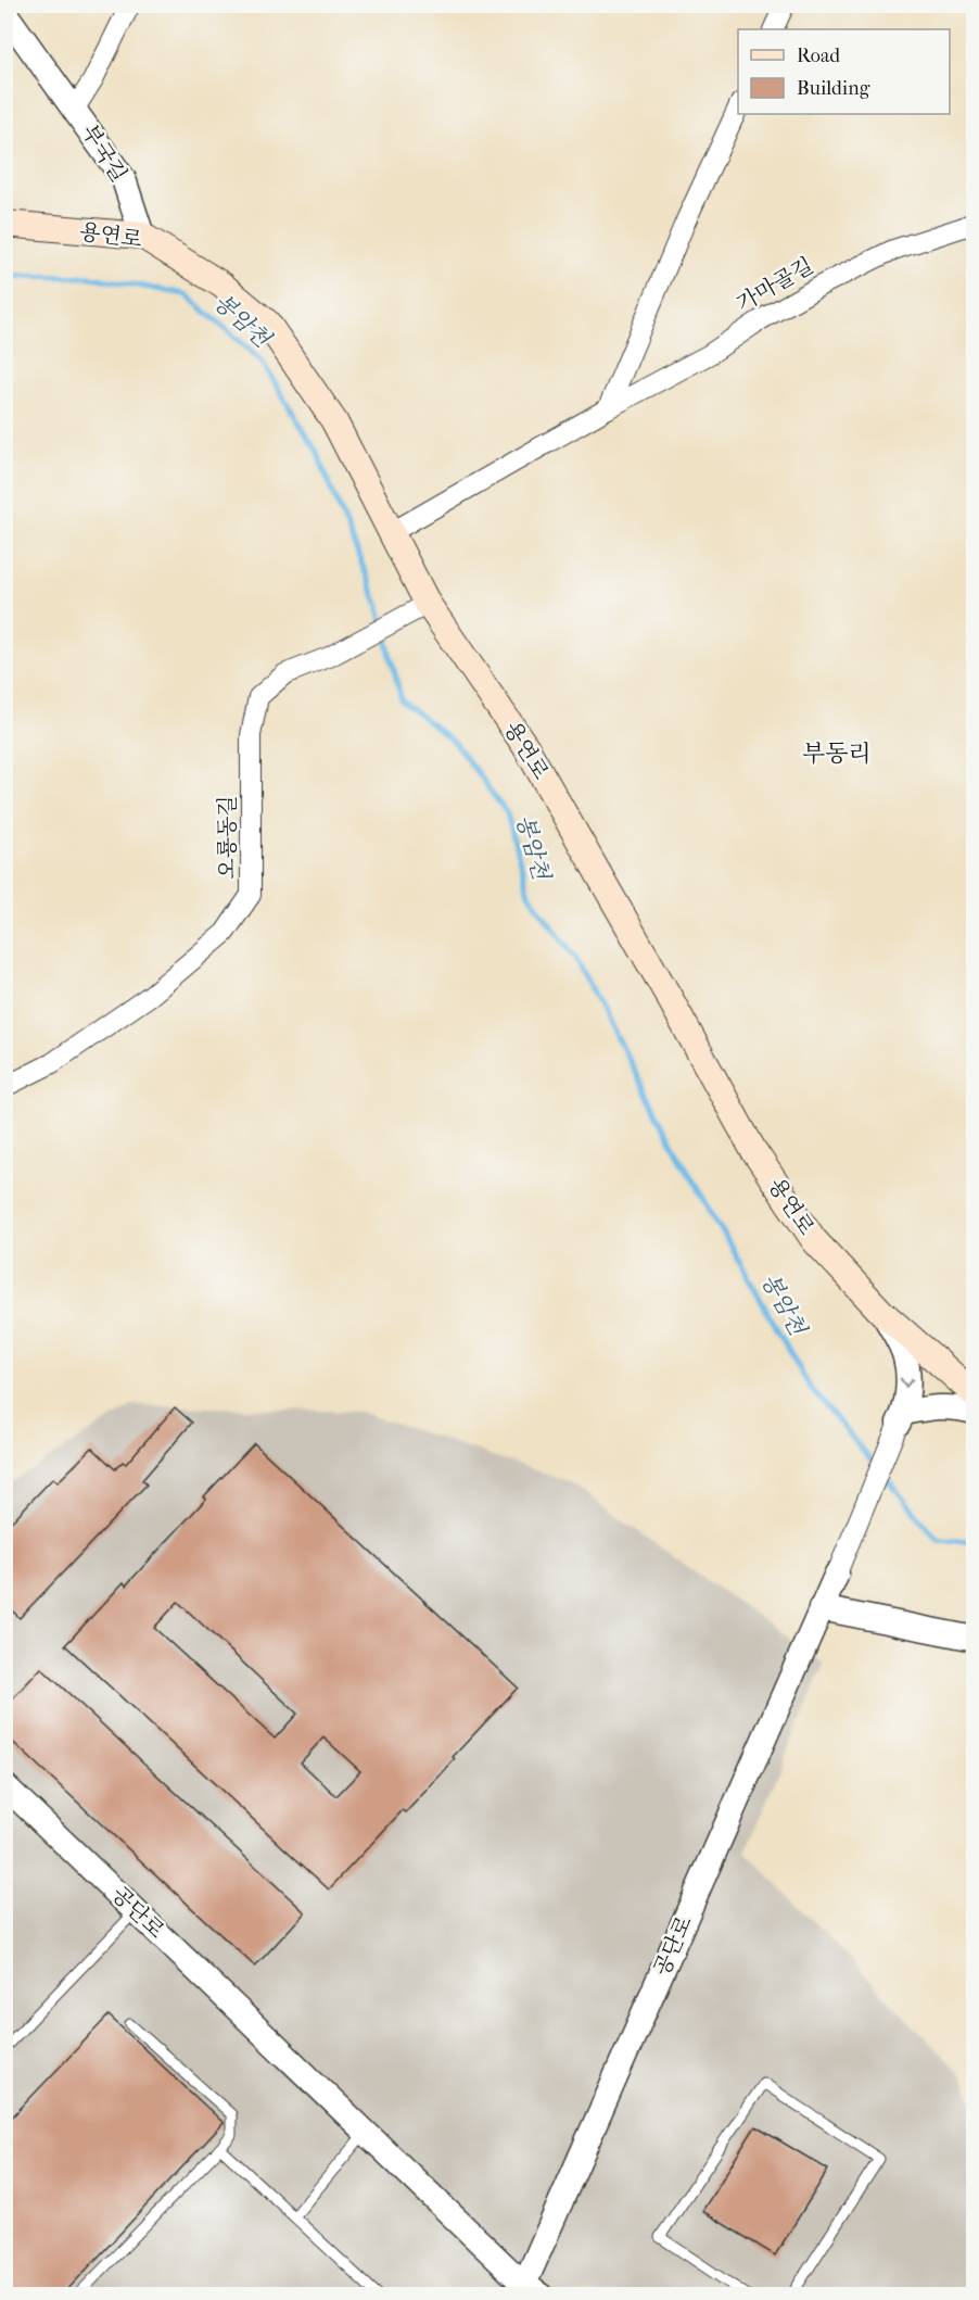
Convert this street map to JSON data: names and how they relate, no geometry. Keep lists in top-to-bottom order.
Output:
{
  "streets": {
    "main road": ["용연로"],
    "street": [
      "부국길",
      "가마골길",
      "오룡동길",
      "공단로"
    ]
  },
  "crossings": [
    ["부국길", "용연로"],
    ["용연로", "가마골길"],
    ["용연로", "오룡동길"]
  ],
  "districts": ["부동리"],
  "water": ["봉암천"],
  "legend": ["Road", "Building"]
}
